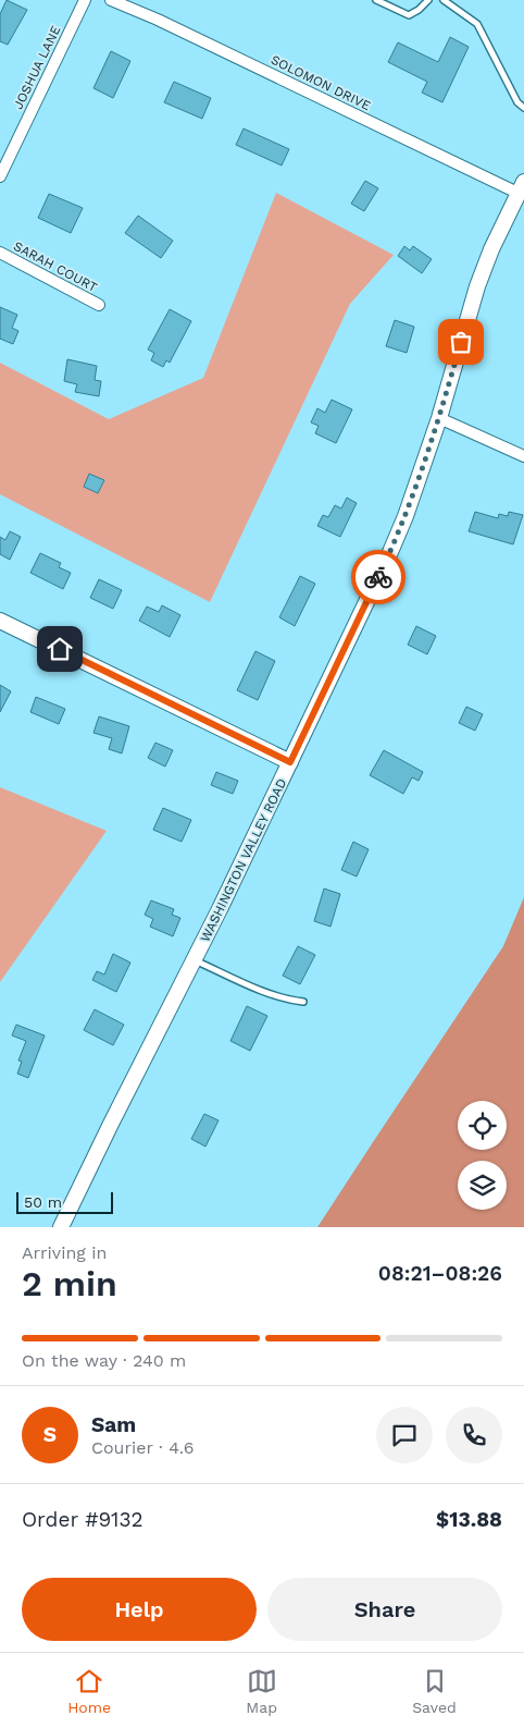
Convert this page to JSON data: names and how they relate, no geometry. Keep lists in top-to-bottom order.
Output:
{
  "streets": {
    "street": [
      "JOSHUA LANE",
      "SOLOMON DRIVE",
      "SARAH COURT",
      "WASHINGTON VALLEY ROAD"
    ]
  },
  "crossings": [
    ["SOLOMON DRIVE", "WASHINGTON VALLEY ROAD"]
  ],
  "scale_bar": "50 m",
  "page": {
    "scale": "50 m",
    "heading": ["2 min", "Arriving in", "08:21–08:26"],
    "panel": [
      "Sam",
      "Courier · 4.6",
      "Order #9132",
      "$13.88"
    ],
    "bar": "On the way · 240 m",
    "round": "S",
    "buttons": ["Help", "Share"],
    "tabs": ["Home", "Map", "Saved"]
  }
}
